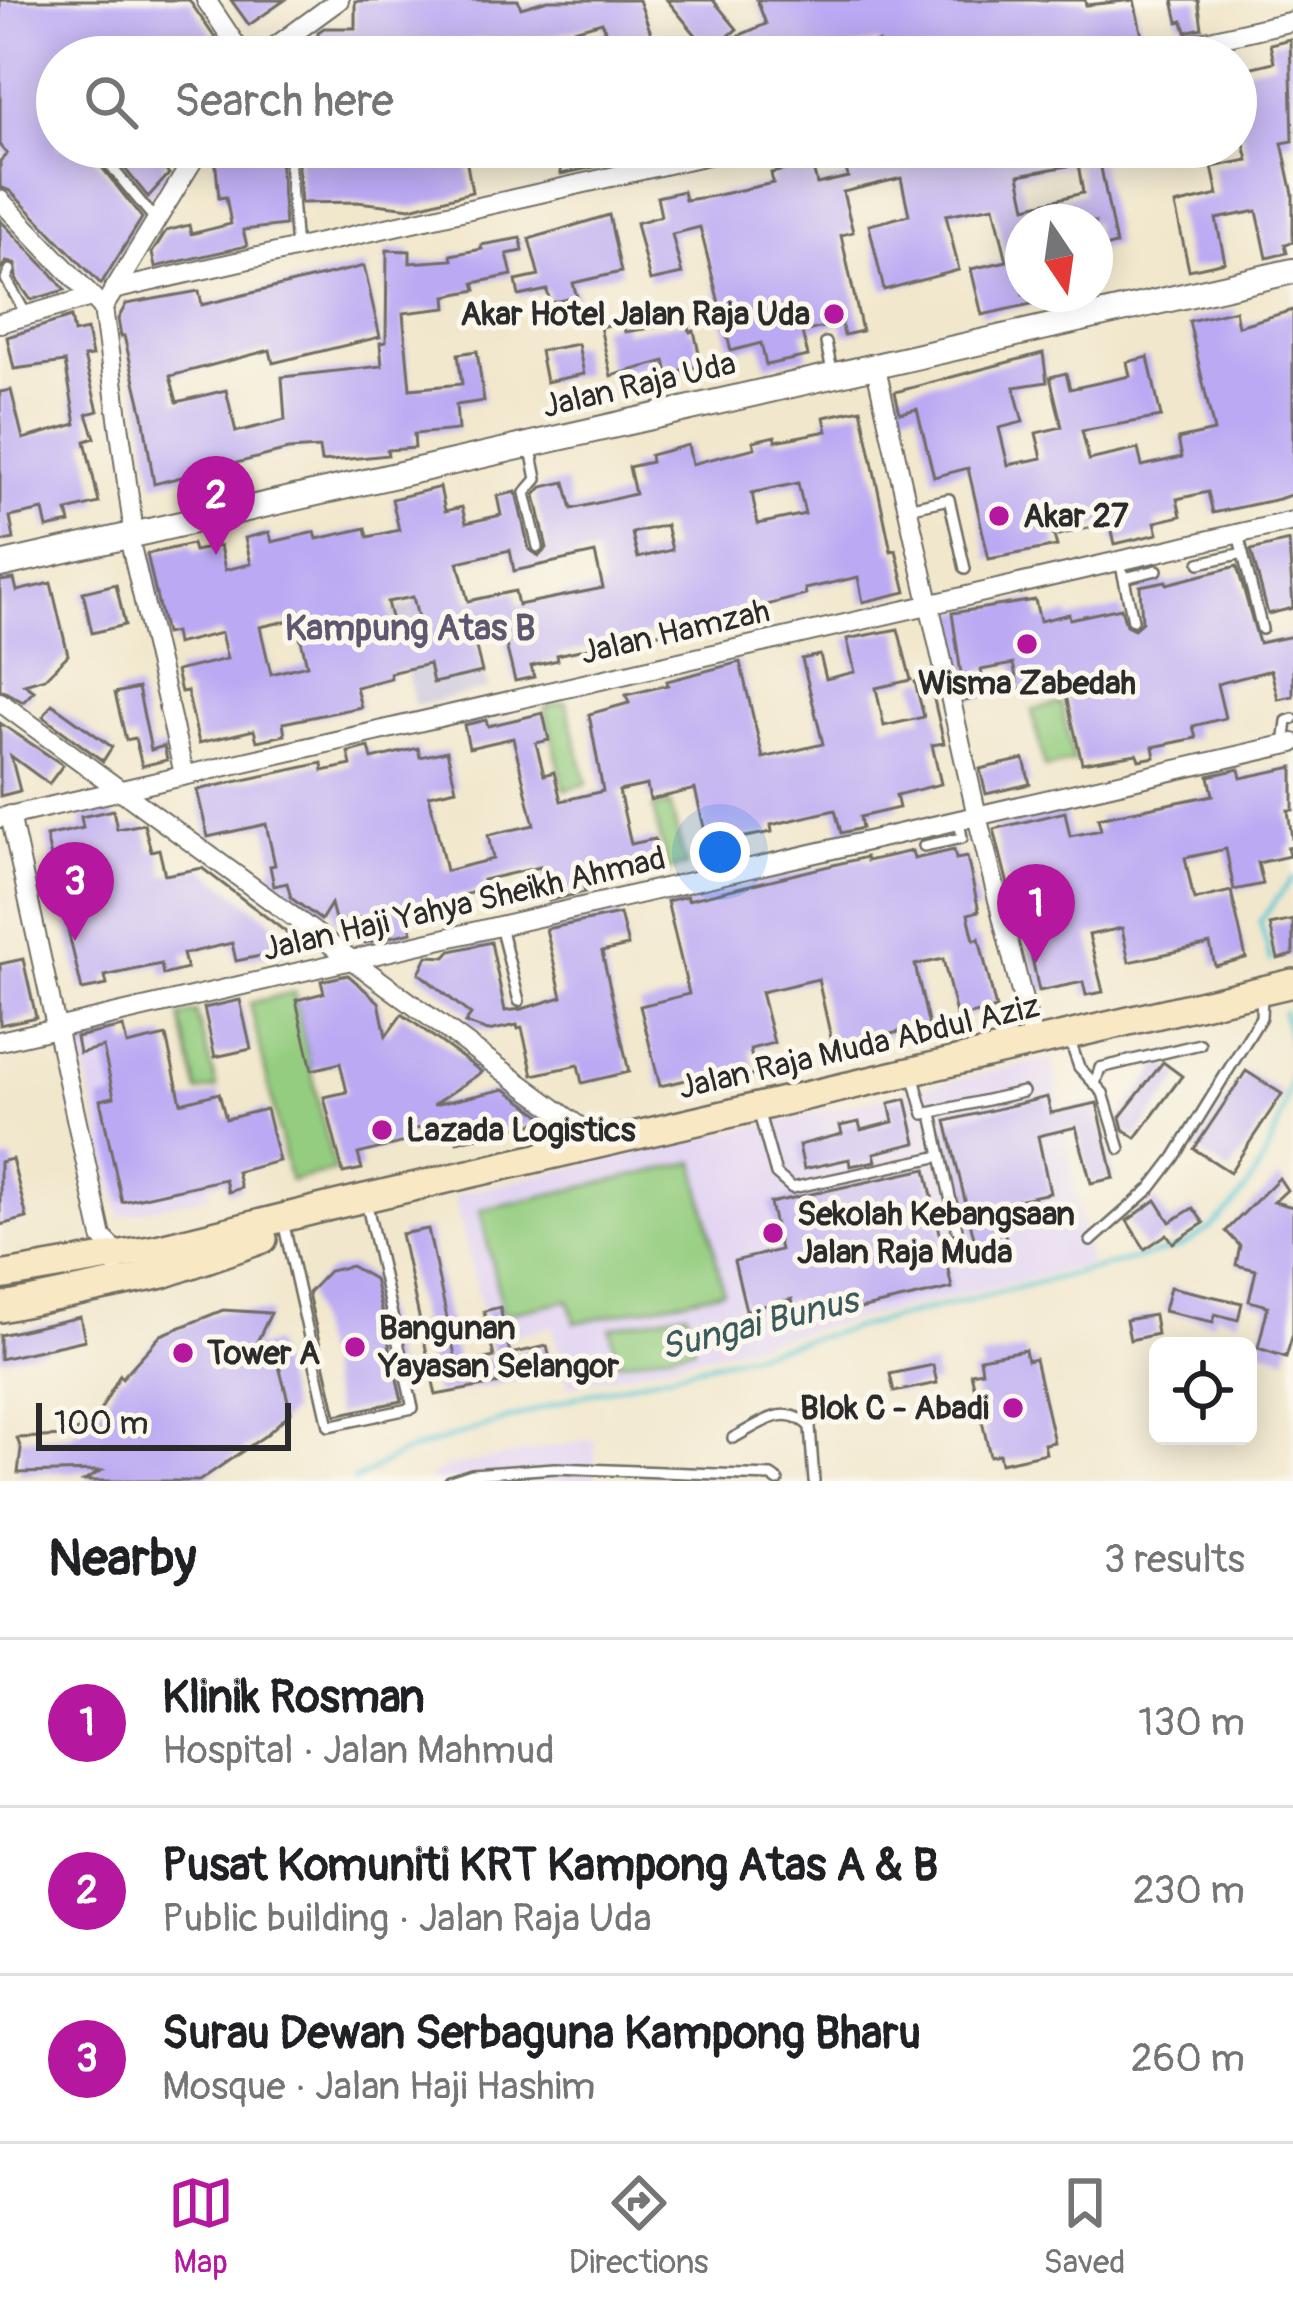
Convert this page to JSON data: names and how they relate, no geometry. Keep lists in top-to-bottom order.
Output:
{
  "streets": {
    "main road": ["Jalan Raja Muda Abdul Aziz"],
    "street": ["Jalan Raja Uda", "Jalan Hamzah", "Jalan Haji Yahya Sheikh Ahmad"]
  },
  "districts": ["Kampung Atas B"],
  "water": ["Sungai Bunus"],
  "places": [
    "Akar Hotel Jalan Raja Uda",
    "Akar 27",
    "Wisma Zabedah",
    "Lazada Logistics",
    "Sekolah Kebangsaan Jalan Raja Muda",
    "Bangunan Yayasan Selangor",
    "Tower A",
    "Blok C - Abadi"
  ],
  "scale_bar": "100 m",
  "north": "bottom",
  "page": {
    "search": "Search here",
    "pins": ["2", "3", "1"],
    "scale": "100 m",
    "heading": ["Nearby", "3 results"],
    "list": [
      {
        "mark": "1",
        "name": "Klinik Rosman",
        "note": "Hospital · Jalan Mahmud",
        "value": "130 m"
      },
      {
        "mark": "2",
        "name": "Pusat Komuniti KRT Kampong Atas A & B",
        "note": "Public building · Jalan Raja Uda",
        "value": "230 m"
      },
      {
        "mark": "3",
        "name": "Surau Dewan Serbaguna Kampong Bharu",
        "note": "Mosque · Jalan Haji Hashim",
        "value": "260 m"
      }
    ],
    "nav": ["Map", "Directions", "Saved"]
  }
}
